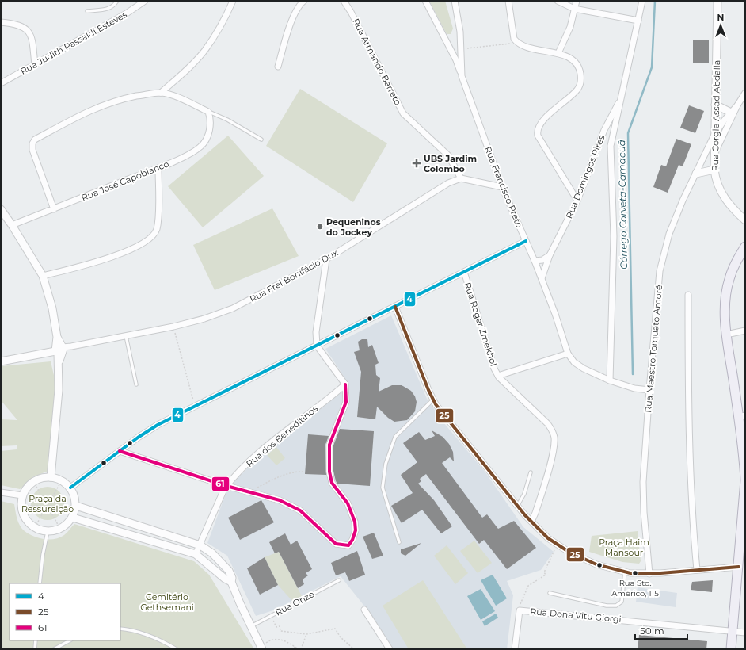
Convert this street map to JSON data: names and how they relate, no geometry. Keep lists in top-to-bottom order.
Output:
{
  "streets": {
    "street": [
      "Rua Judith Passaldi Esteves",
      "Rua Armando Barreto",
      "Rua Corgie Assad Abdalla",
      "Rua Domingos Pires",
      "Rua José Capobianco",
      "Rua Francisco Preto",
      "Rua Frei Bonifácio Dux",
      "Rua Roger Zmekhol",
      "Rua Maestro Torquato Amoré",
      "Rua dos Beneditinos",
      "Rua Dona Vitu Giorgi"
    ],
    "lane": ["Rua Onze"]
  },
  "crossings": [
    ["Rua Armando Barreto", "Rua Frei Bonifácio Dux"],
    ["Rua Corgie Assad Abdalla", "Rua Maestro Torquato Amoré"],
    ["Rua Domingos Pires", "Rua Francisco Preto"],
    ["Rua Francisco Preto", "Rua Maestro Torquato Amoré"]
  ],
  "water": ["Córrego Corveta-Camacuã"],
  "parks": ["Praça da Ressureição", "Praça Haim Mansour", "Cemitério Gethsemani"],
  "places": {
    "health": ["UBS Jardim Colombo"],
    "other": ["Pequeninos do Jockey", "Rua Sto. Américo, 115"]
  },
  "lines": ["transit line 4", "transit line 25", "transit line 61"],
  "legend": ["4", "25", "61"],
  "scale_bar": "50 m",
  "north": "top"
}
